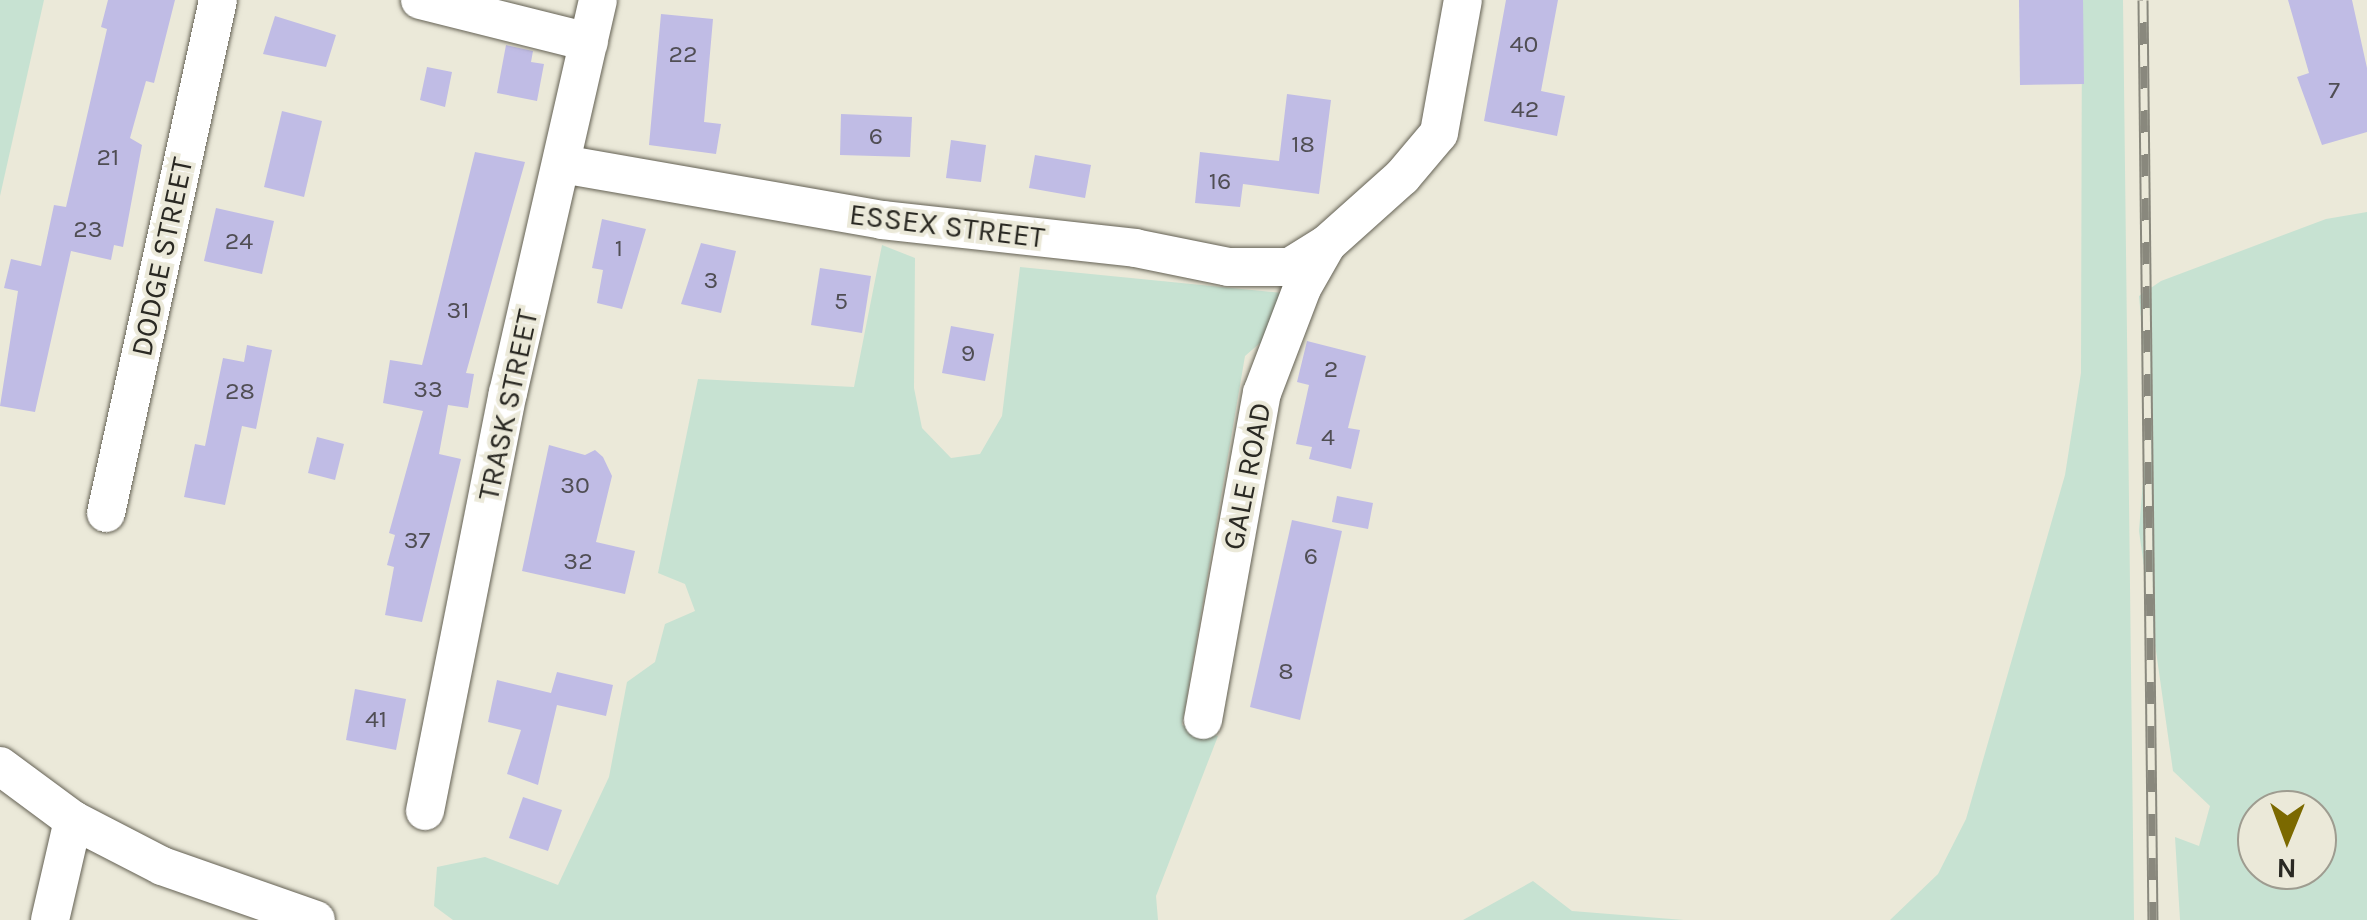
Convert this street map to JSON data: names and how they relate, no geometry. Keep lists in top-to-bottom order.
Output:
{
  "streets": {
    "street": [
      "ESSEX STREET",
      "DODGE STREET",
      "TRASK STREET",
      "GALE ROAD"
    ]
  },
  "crossings": [
    ["ESSEX STREET", "TRASK STREET"],
    ["ESSEX STREET", "GALE ROAD"]
  ],
  "house_numbers": [
    "40",
    "22",
    "7",
    "42",
    "6",
    "18",
    "21",
    "16",
    "23",
    "24",
    "1",
    "3",
    "5",
    "31",
    "9",
    "2",
    "33",
    "28",
    "4",
    "30",
    "37",
    "6",
    "32",
    "8",
    "41"
  ],
  "north": "bottom"
}
